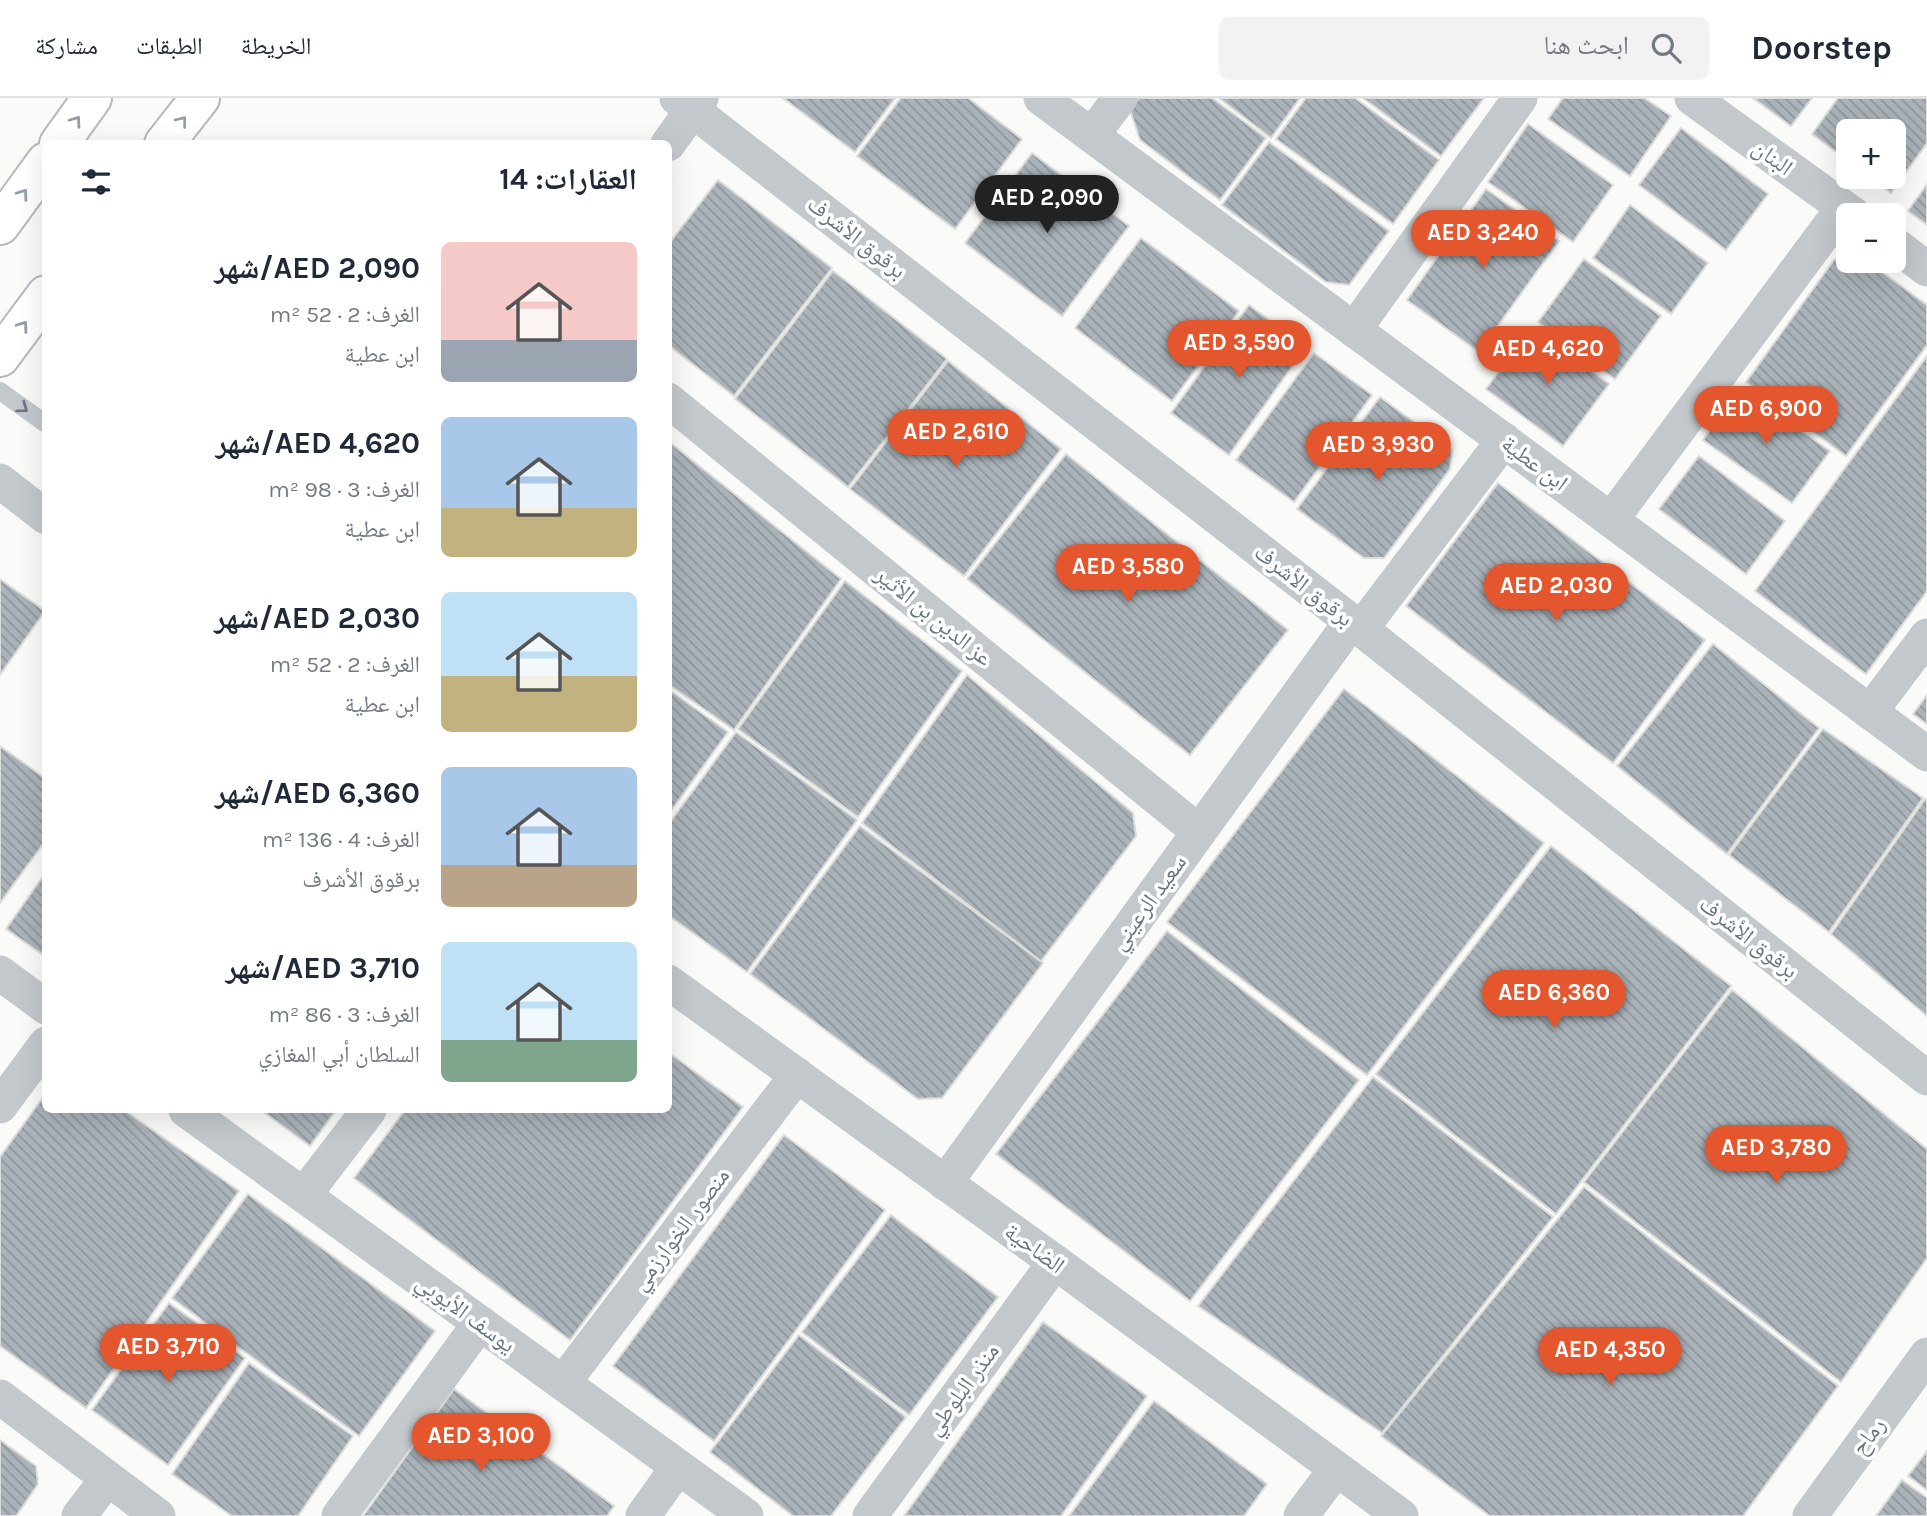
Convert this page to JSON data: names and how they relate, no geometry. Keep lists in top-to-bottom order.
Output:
{
  "streets": {
    "street": [
      "البنان",
      "برقوق الأشرف",
      "ابن عطية",
      "عز الدين بن الأثير",
      "سعيد الرعيني",
      "منصور الخوارزمي",
      "الضاحية",
      "يوسف الأيوبي",
      "منذر البلوطي",
      "رماح"
    ]
  },
  "crossings": [
    ["برقوق الأشرف", "سعيد الرعيني"],
    ["ابن عطية", "سعيد الرعيني"],
    ["عز الدين بن الأثير", "سعيد الرعيني"],
    ["سعيد الرعيني", "الضاحية"],
    ["منصور الخوارزمي", "الضاحية"],
    ["منصور الخوارزمي", "يوسف الأيوبي"],
    ["الضاحية", "منذر البلوطي"]
  ],
  "page": {
    "header": "Doorstep",
    "search": "ابحث هنا",
    "nav": ["الخريطة", "الطبقات", "مشاركة"],
    "map_buttons": ["+", "−"],
    "heading": "العقارات: 14",
    "price": [
      "AED 2,090",
      "AED 3,240",
      "AED 3,590",
      "AED 4,620",
      "AED 6,900",
      "AED 2,610",
      "AED 3,930",
      "AED 3,580",
      "AED 2,030",
      "AED 6,360",
      "AED 3,780",
      "AED 3,710",
      "AED 4,350",
      "AED 3,100"
    ],
    "list": [
      {
        "name": "AED 2,090/شهر",
        "note": "الغرف: 2 · 52 m² · ابن عطية"
      },
      {
        "name": "AED 4,620/شهر",
        "note": "الغرف: 3 · 98 m² · ابن عطية"
      },
      {
        "name": "AED 2,030/شهر",
        "note": "الغرف: 2 · 52 m² · ابن عطية"
      },
      {
        "name": "AED 6,360/شهر",
        "note": "الغرف: 4 · 136 m² · برقوق الأشرف"
      },
      {
        "name": "AED 3,710/شهر",
        "note": "الغرف: 3 · 86 m² · السلطان أبي المغازي"
      }
    ]
  }
}
